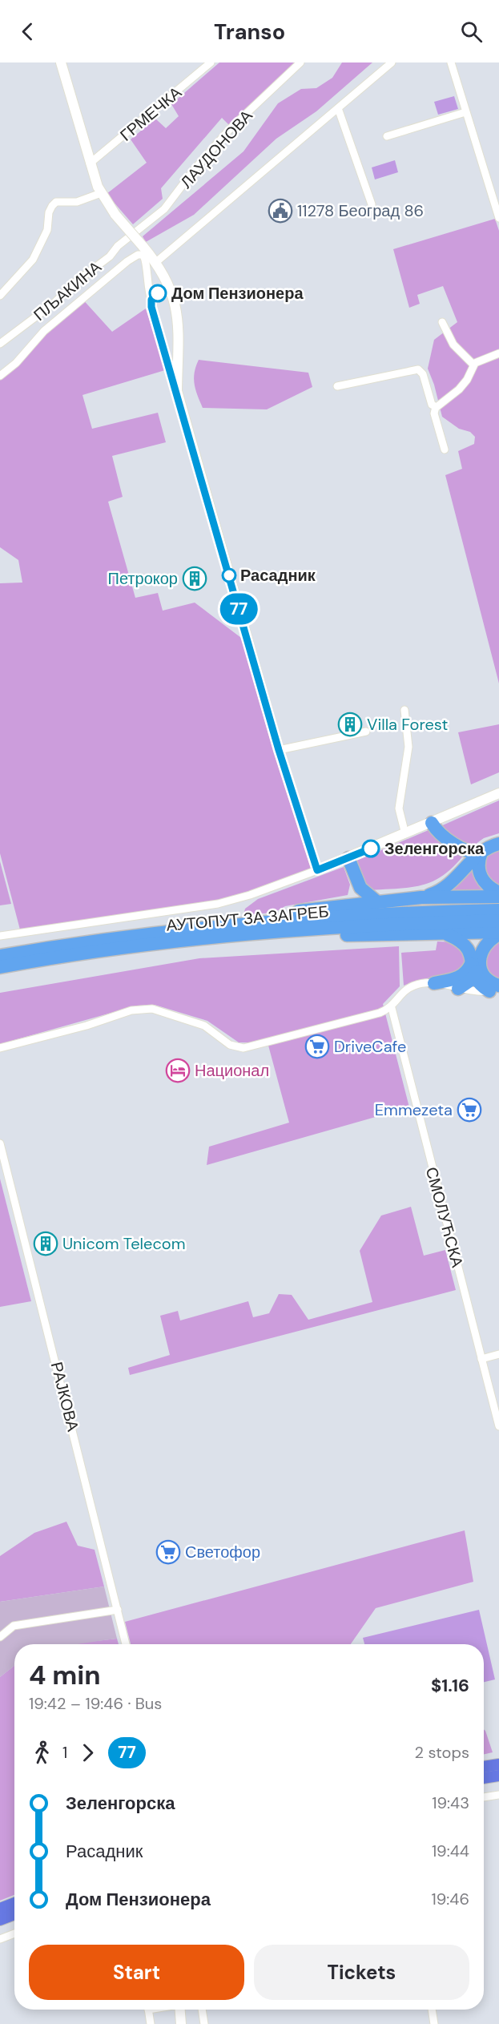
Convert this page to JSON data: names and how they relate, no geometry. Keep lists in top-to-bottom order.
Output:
{
  "streets": {
    "highway": ["АУТОПУТ ЗА ЗАГРЕБ"],
    "street": [
      "ГРМЕЧКА",
      "ЛАУДОНОВА",
      "ПЉАКИНА",
      "СМОЛУЋСКА",
      "РАЈКОВА"
    ]
  },
  "crossings": [
    ["ЛАУДОНОВА", "ПЉАКИНА"]
  ],
  "places": {
    "public building": ["11278 Београд 86"],
    "other": ["Дом Пензионера", "Расадник", "Зеленгорска"],
    "building": ["Петрокор", "Villa Forest", "Unicom Telecom"],
    "supermarket": ["DriveCafe", "Emmezeta", "Светофор"],
    "hotel": ["Национал"]
  },
  "lines": ["bus line 77"],
  "page": {
    "header": "Transo",
    "on_map": "77",
    "heading": ["4 min", "19:42 – 19:46 · Bus", "$1.16"],
    "legs": ["1", "77", "2 stops"],
    "list": [
      {
        "name": "Зеленгорска",
        "value": "19:43"
      },
      {
        "name": "Расадник",
        "value": "19:44"
      },
      {
        "name": "Дом Пензионера",
        "value": "19:46"
      }
    ],
    "buttons": ["Start", "Tickets"]
  }
}
